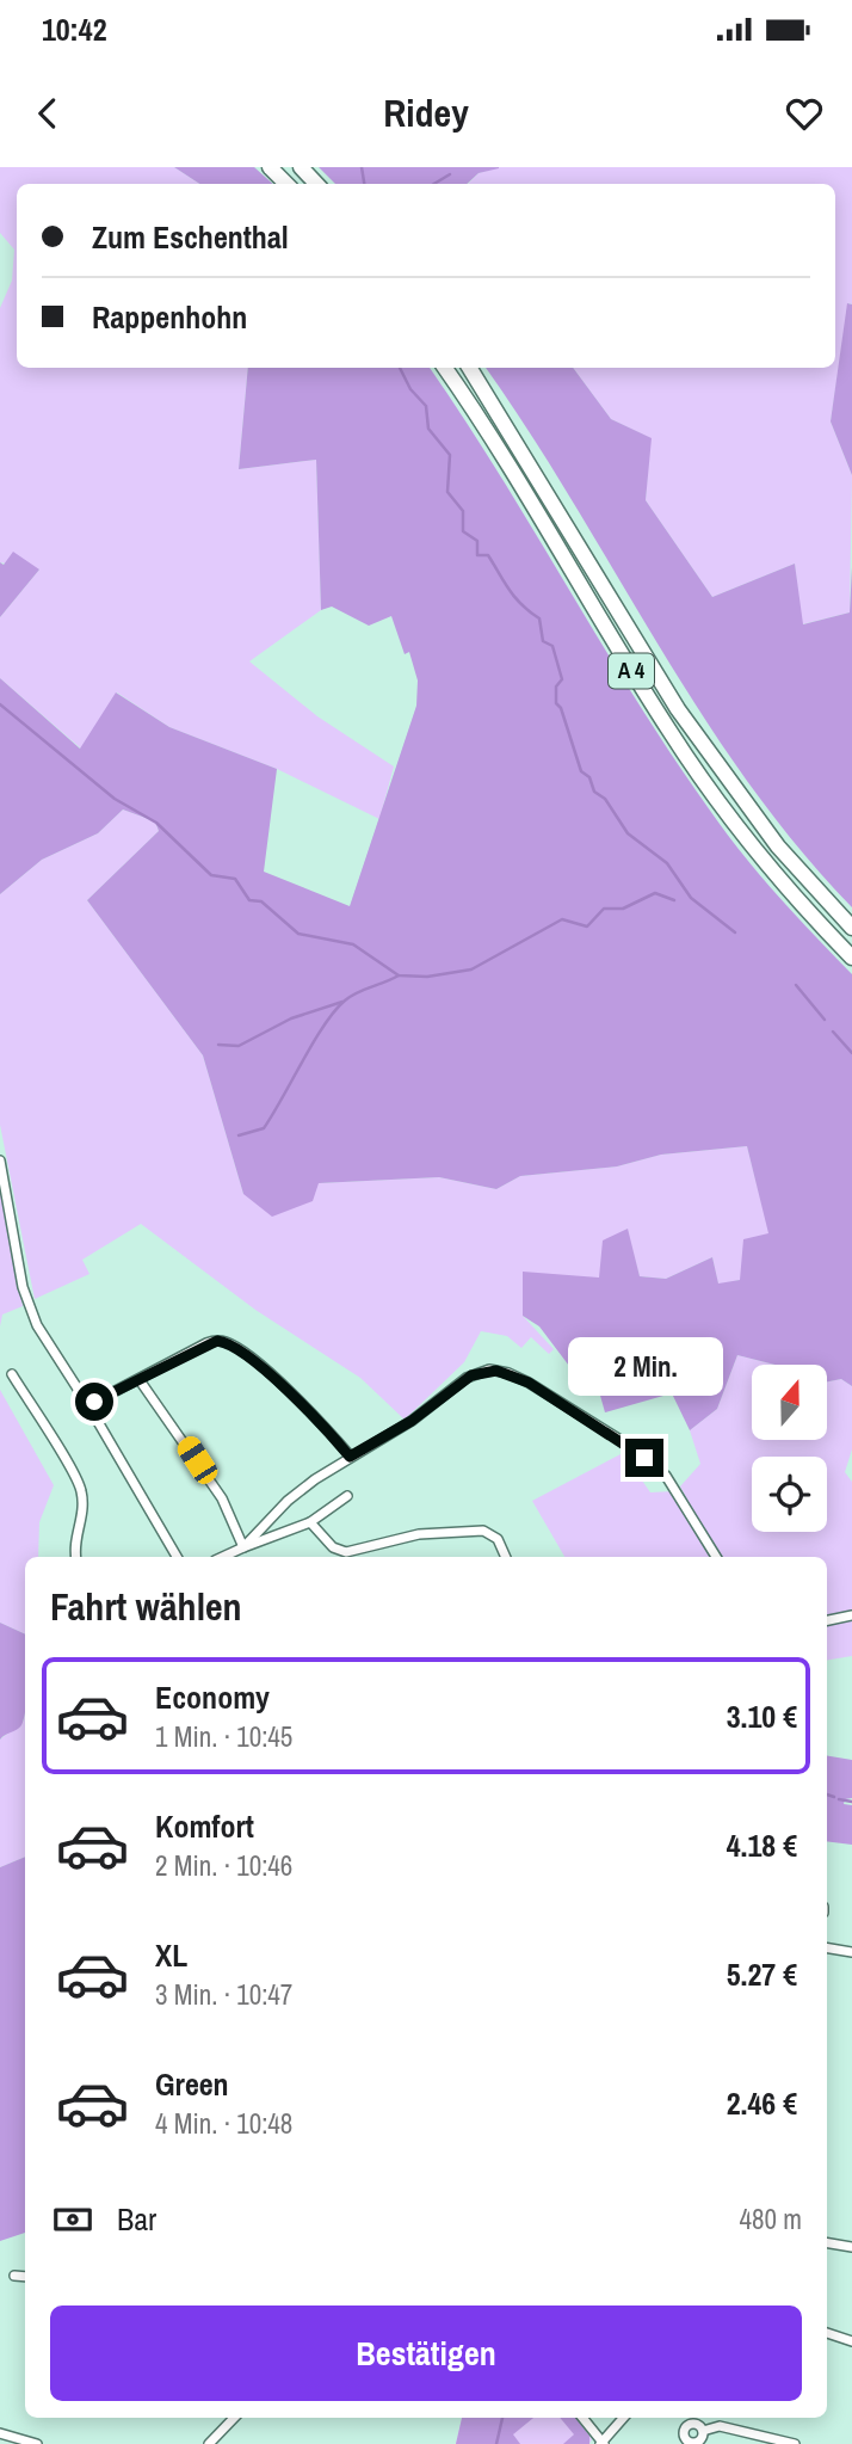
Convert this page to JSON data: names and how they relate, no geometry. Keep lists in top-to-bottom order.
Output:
{
  "streets": {
    "highway": ["A 4"]
  },
  "north": "top",
  "page": {
    "status": "10:42",
    "header": "Ridey",
    "banner": ["Zum Eschenthal", "Rappenhohn"],
    "bubble": "2 Min.",
    "heading": "Fahrt wählen",
    "list": [
      {
        "name": "Economy",
        "note": "1 Min. · 10:45",
        "value": "3.10 €"
      },
      {
        "name": "Komfort",
        "note": "2 Min. · 10:46",
        "value": "4.18 €"
      },
      {
        "name": "XL",
        "note": "3 Min. · 10:47",
        "value": "5.27 €"
      },
      {
        "name": "Green",
        "note": "4 Min. · 10:48",
        "value": "2.46 €"
      }
    ],
    "pay": ["Bar", "480 m"],
    "buttons": "Bestätigen"
  }
}
